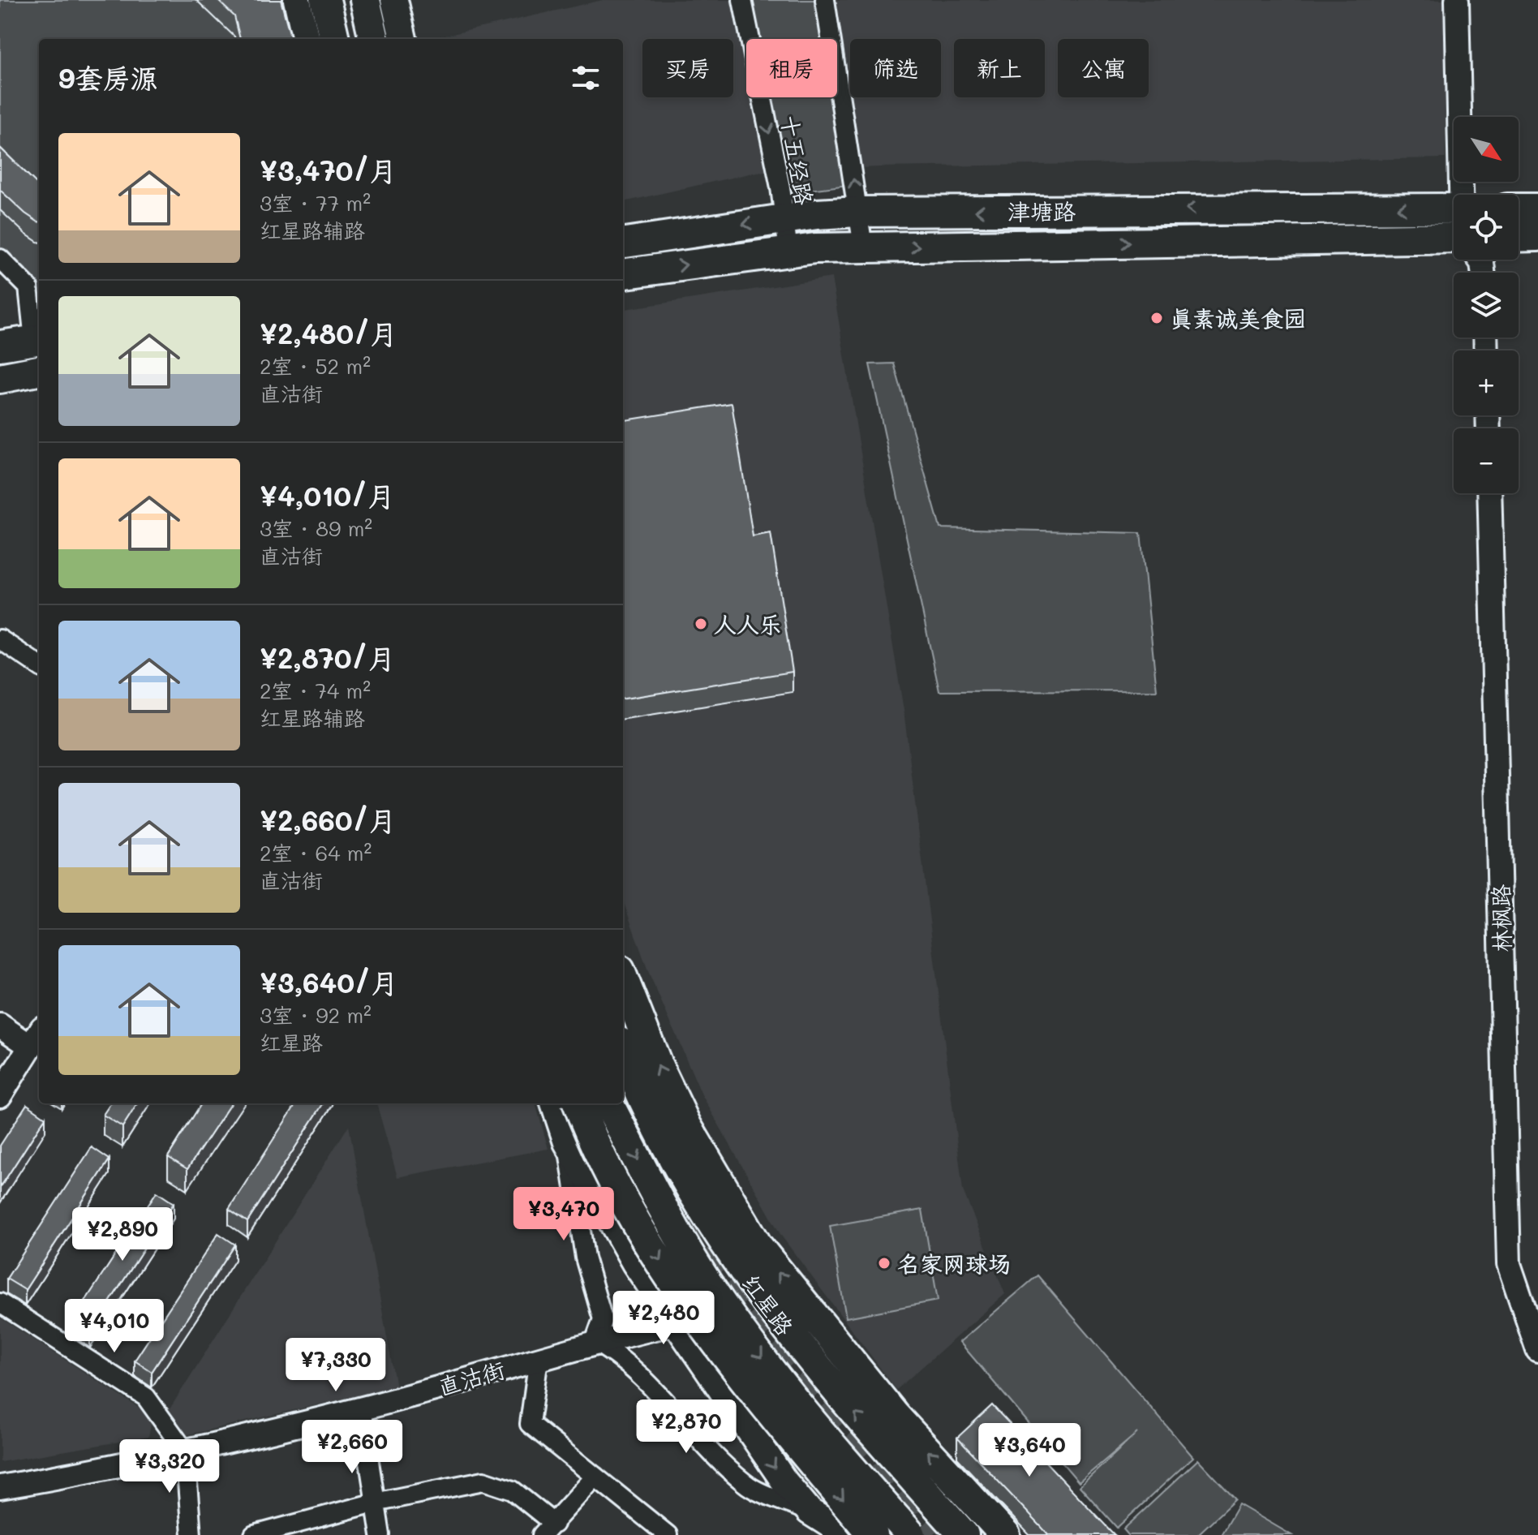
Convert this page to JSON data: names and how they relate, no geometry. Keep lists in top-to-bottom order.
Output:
{
  "streets": {
    "main road": ["津塘路", "红星路"],
    "street": ["十五经路", "林枫路", "直沽街"]
  },
  "crossings": [
    ["十五经路", "津塘路"]
  ],
  "places": ["真素诚美食园", "人人乐", "名家网球场"],
  "north": "bottom right",
  "page": {
    "chip": [
      "买房",
      "租房",
      "筛选",
      "新上",
      "公寓"
    ],
    "heading": "9套房源",
    "map_buttons": ["+", "−"],
    "list": [
      {
        "name": "¥3,470/月",
        "note": "3室 · 77 m² · 红星路辅路"
      },
      {
        "name": "¥2,480/月",
        "note": "2室 · 52 m² · 直沽街"
      },
      {
        "name": "¥4,010/月",
        "note": "3室 · 89 m² · 直沽街"
      },
      {
        "name": "¥2,870/月",
        "note": "2室 · 74 m² · 红星路辅路"
      },
      {
        "name": "¥2,660/月",
        "note": "2室 · 64 m² · 直沽街"
      },
      {
        "name": "¥3,640/月",
        "note": "3室 · 92 m² · 红星路"
      }
    ],
    "price": [
      "¥3,470",
      "¥2,890",
      "¥2,480",
      "¥4,010",
      "¥7,330",
      "¥2,870",
      "¥2,660",
      "¥3,640",
      "¥3,320"
    ]
  }
}
